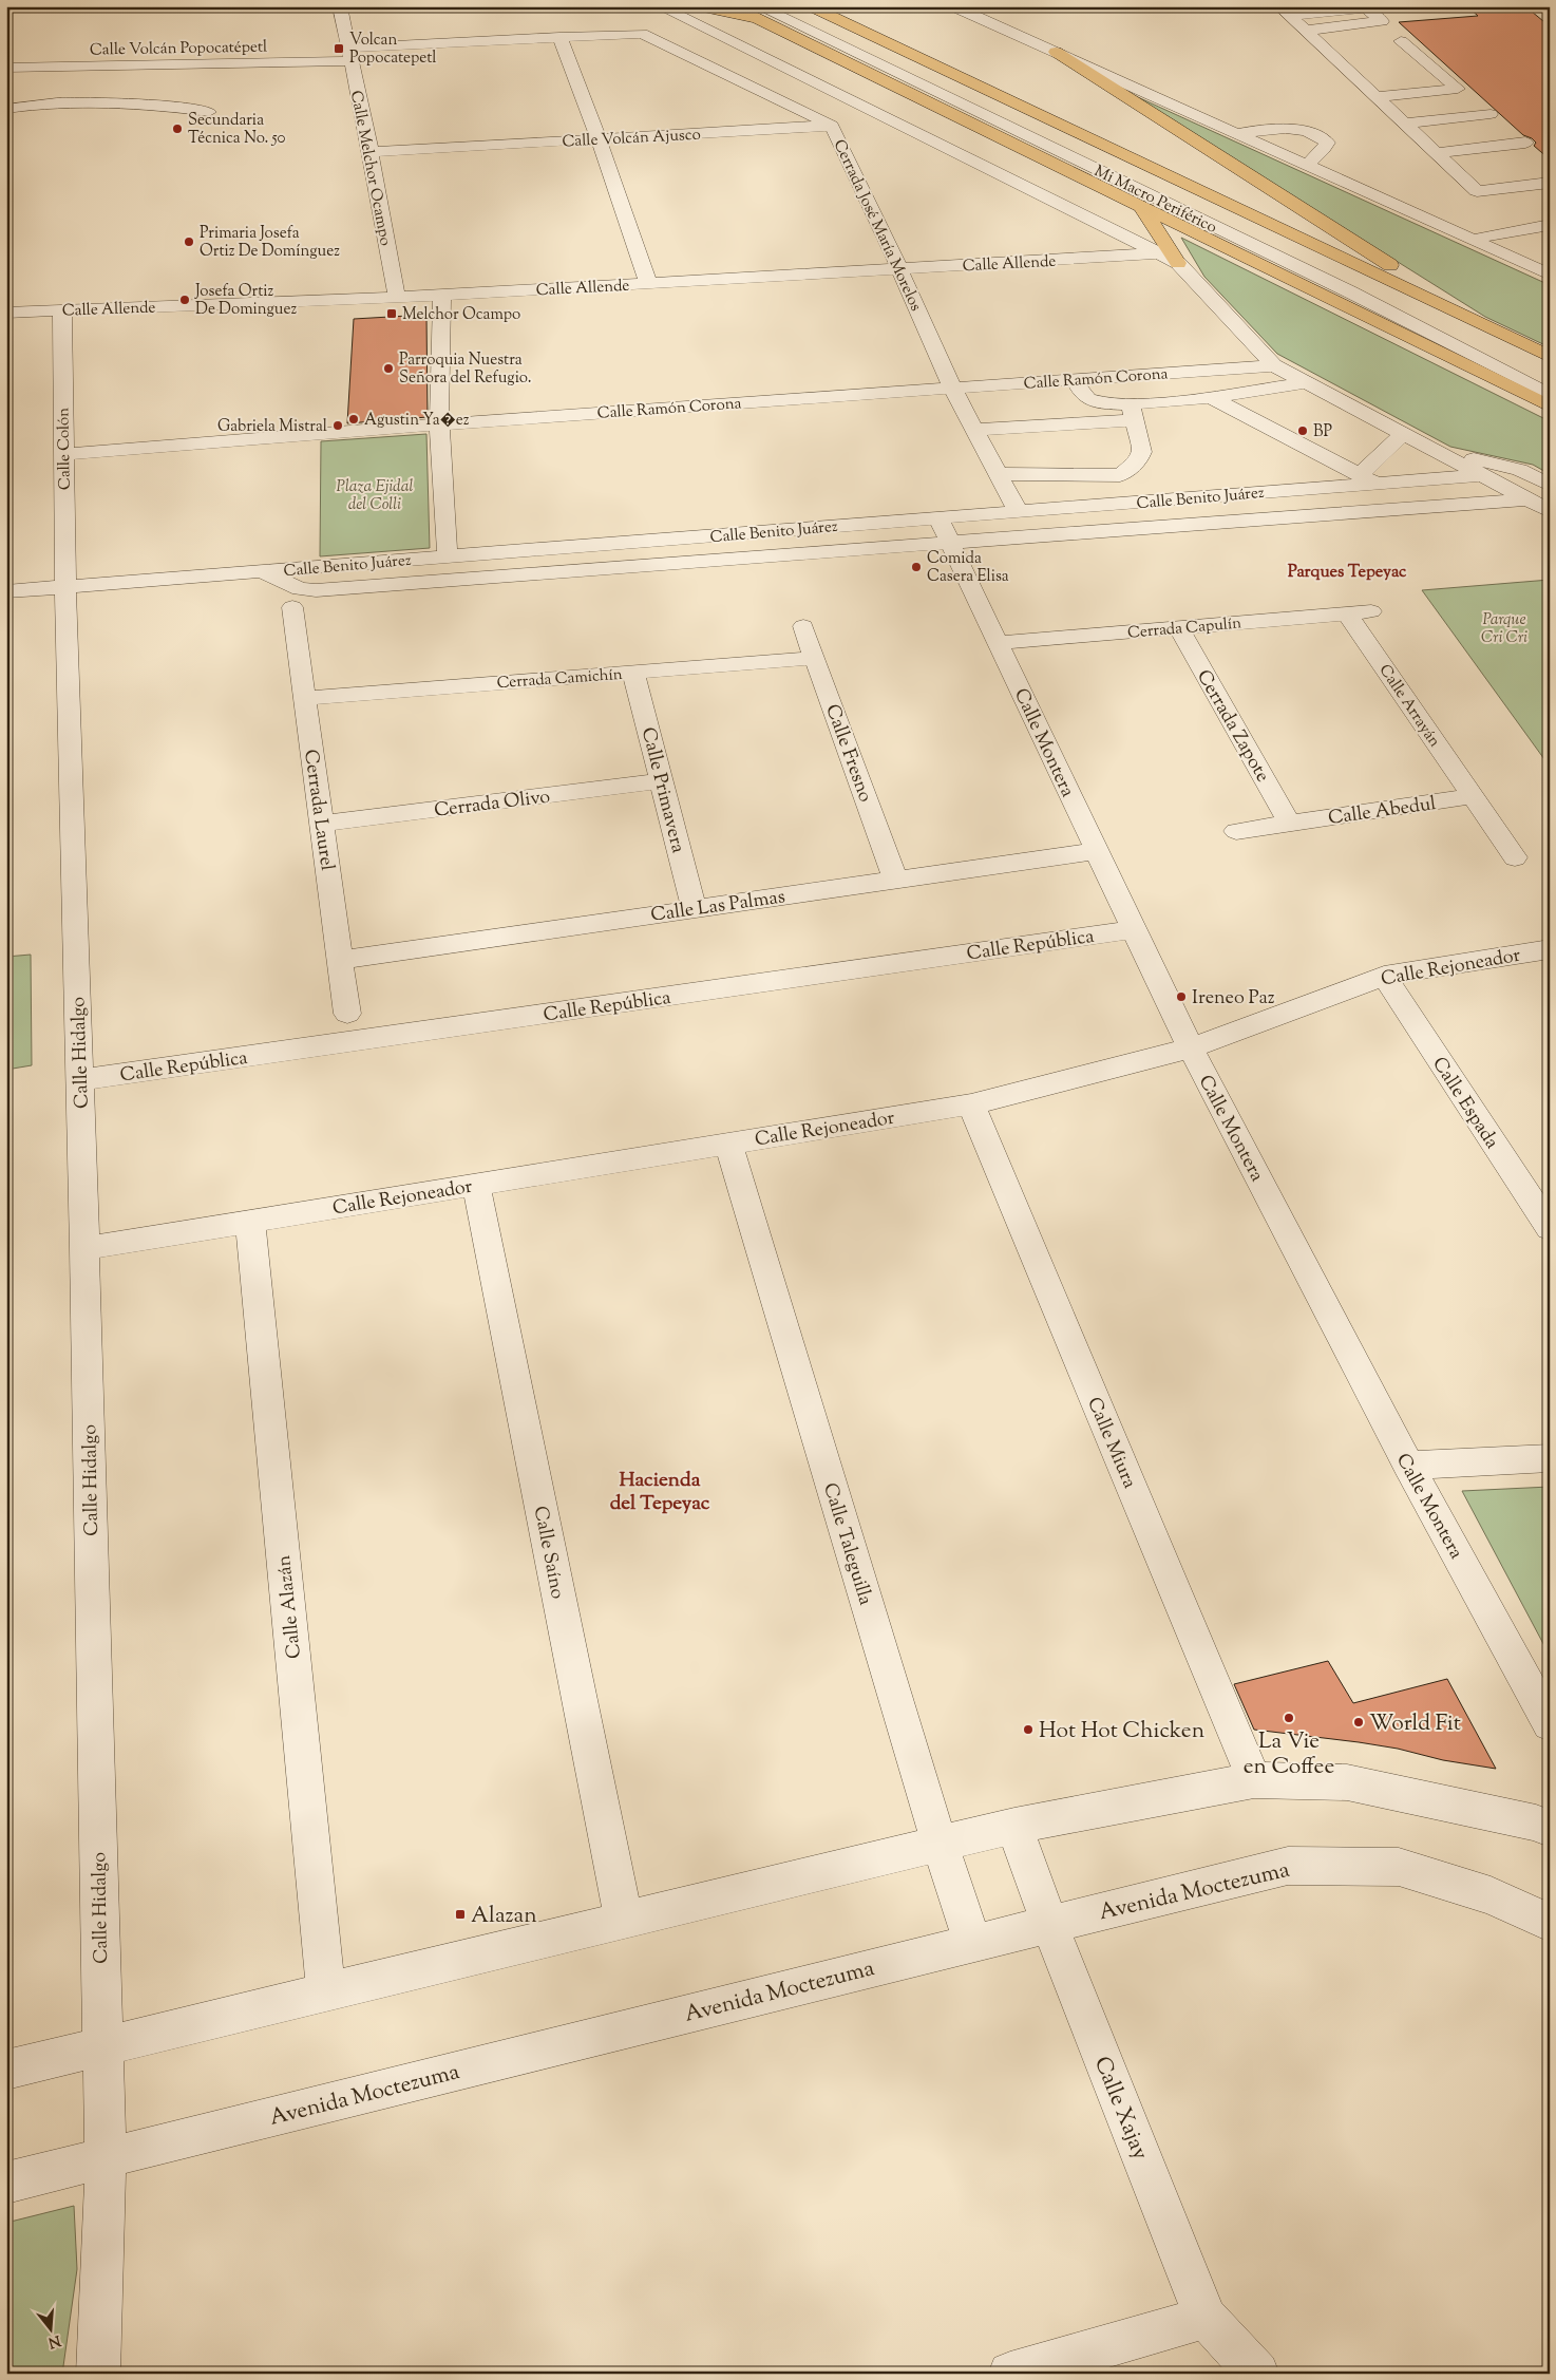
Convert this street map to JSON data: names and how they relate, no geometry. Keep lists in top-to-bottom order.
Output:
{
  "streets": {
    "street": [
      "Calle Volcán Popocatépetl",
      "Calle Volcán Ajusco",
      "Calle Melchor Ocampo",
      "Mi Macro Periférico",
      "Cerrada José María Morelos",
      "Calle Allende",
      "Calle Ramón Corona",
      "Calle Colón",
      "Calle Benito Juárez",
      "Cerrada Capulín",
      "Cerrada Camichín",
      "Calle Arrayán",
      "Cerrada Zapote",
      "Calle Montera",
      "Calle Fresno",
      "Calle Primavera",
      "Cerrada Olivo",
      "Cerrada Laurel",
      "Calle Abedul",
      "Calle Las Palmas",
      "Calle República",
      "Calle Rejoneador",
      "Calle Hidalgo",
      "Calle Espada",
      "Calle Miura",
      "Calle Taleguilla",
      "Calle Saíno",
      "Calle Alazán",
      "Avenida Moctezuma",
      "Calle Xajay"
    ]
  },
  "crossings": [
    ["Calle Volcán Popocatépetl", "Calle Melchor Ocampo"],
    ["Calle Volcán Popocatépetl", "Cerrada José María Morelos"],
    ["Calle Volcán Ajusco", "Calle Melchor Ocampo"],
    ["Calle Volcán Ajusco", "Cerrada José María Morelos"],
    ["Calle Melchor Ocampo", "Calle Allende"],
    ["Cerrada José María Morelos", "Calle Allende"],
    ["Cerrada José María Morelos", "Calle Ramón Corona"],
    ["Cerrada José María Morelos", "Calle Benito Juárez"],
    ["Calle Allende", "Calle Colón"],
    ["Calle Ramón Corona", "Calle Colón"],
    ["Calle Colón", "Calle Benito Juárez"],
    ["Calle Colón", "Calle Hidalgo"],
    ["Calle Benito Juárez", "Calle Montera"],
    ["Calle Benito Juárez", "Calle Hidalgo"],
    ["Cerrada Capulín", "Calle Arrayán"],
    ["Cerrada Capulín", "Cerrada Zapote"],
    ["Cerrada Capulín", "Calle Montera"],
    ["Cerrada Camichín", "Calle Fresno"],
    ["Cerrada Camichín", "Calle Primavera"],
    ["Cerrada Camichín", "Cerrada Laurel"],
    ["Calle Arrayán", "Calle Abedul"],
    ["Cerrada Zapote", "Calle Abedul"],
    ["Calle Montera", "Calle Las Palmas"],
    ["Calle Montera", "Calle República"],
    ["Calle Montera", "Calle Rejoneador"],
    ["Calle Fresno", "Calle Las Palmas"],
    ["Calle Primavera", "Cerrada Olivo"],
    ["Calle Primavera", "Calle Las Palmas"],
    ["Cerrada Olivo", "Cerrada Laurel"],
    ["Cerrada Laurel", "Calle Las Palmas"],
    ["Calle República", "Calle Hidalgo"],
    ["Calle Rejoneador", "Calle Hidalgo"],
    ["Calle Rejoneador", "Calle Espada"],
    ["Calle Rejoneador", "Calle Miura"],
    ["Calle Rejoneador", "Calle Taleguilla"],
    ["Calle Rejoneador", "Calle Saíno"],
    ["Calle Rejoneador", "Calle Alazán"],
    ["Calle Hidalgo", "Avenida Moctezuma"],
    ["Calle Taleguilla", "Avenida Moctezuma"],
    ["Avenida Moctezuma", "Calle Xajay"]
  ],
  "districts": ["Parques Tepeyac", "Hacienda del Tepeyac"],
  "parks": ["Plaza Ejidal del Colli", "Parque Cri Cri"],
  "places": {
    "transit": ["Volcan Popocatepetl", "Melchor Ocampo", "Alazan"],
    "other": [
      "Secundaria Técnica No. 50",
      "Primaria Josefa Ortiz De Domínguez",
      "Josefa Ortiz De Dominguez",
      "Parroquia Nuestra Señora del Refugio.",
      "Agustin Ya�ez",
      "Gabriela Mistral",
      "BP",
      "Comida Casera Elisa",
      "Ireneo Paz",
      "La Vie en Coffee",
      "World Fit",
      "Hot Hot Chicken"
    ]
  },
  "north": "bottom"
}
